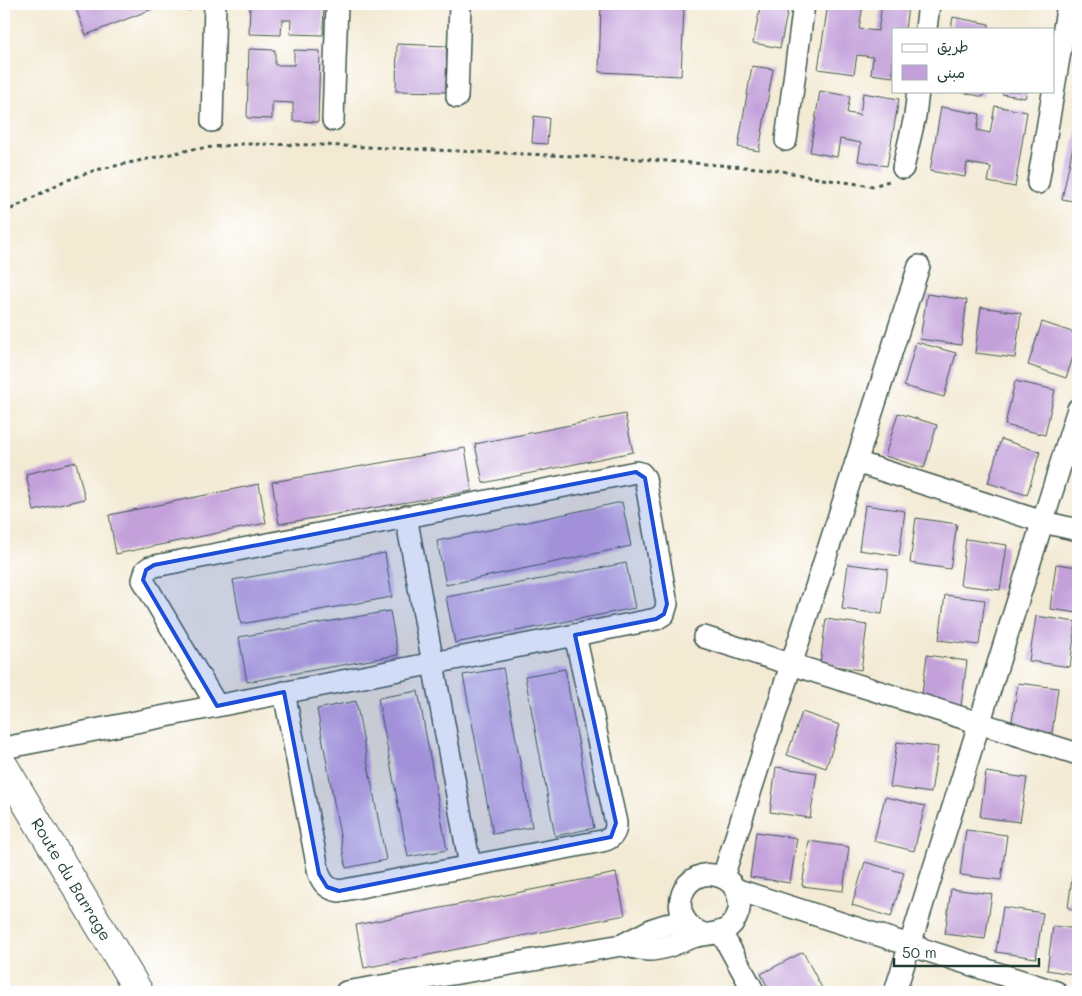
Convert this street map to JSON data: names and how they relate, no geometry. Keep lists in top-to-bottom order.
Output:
{
  "streets": {
    "main road": ["Route du Barrage"]
  },
  "legend": ["طريق", "مبنى"],
  "scale_bar": "50 m"
}
